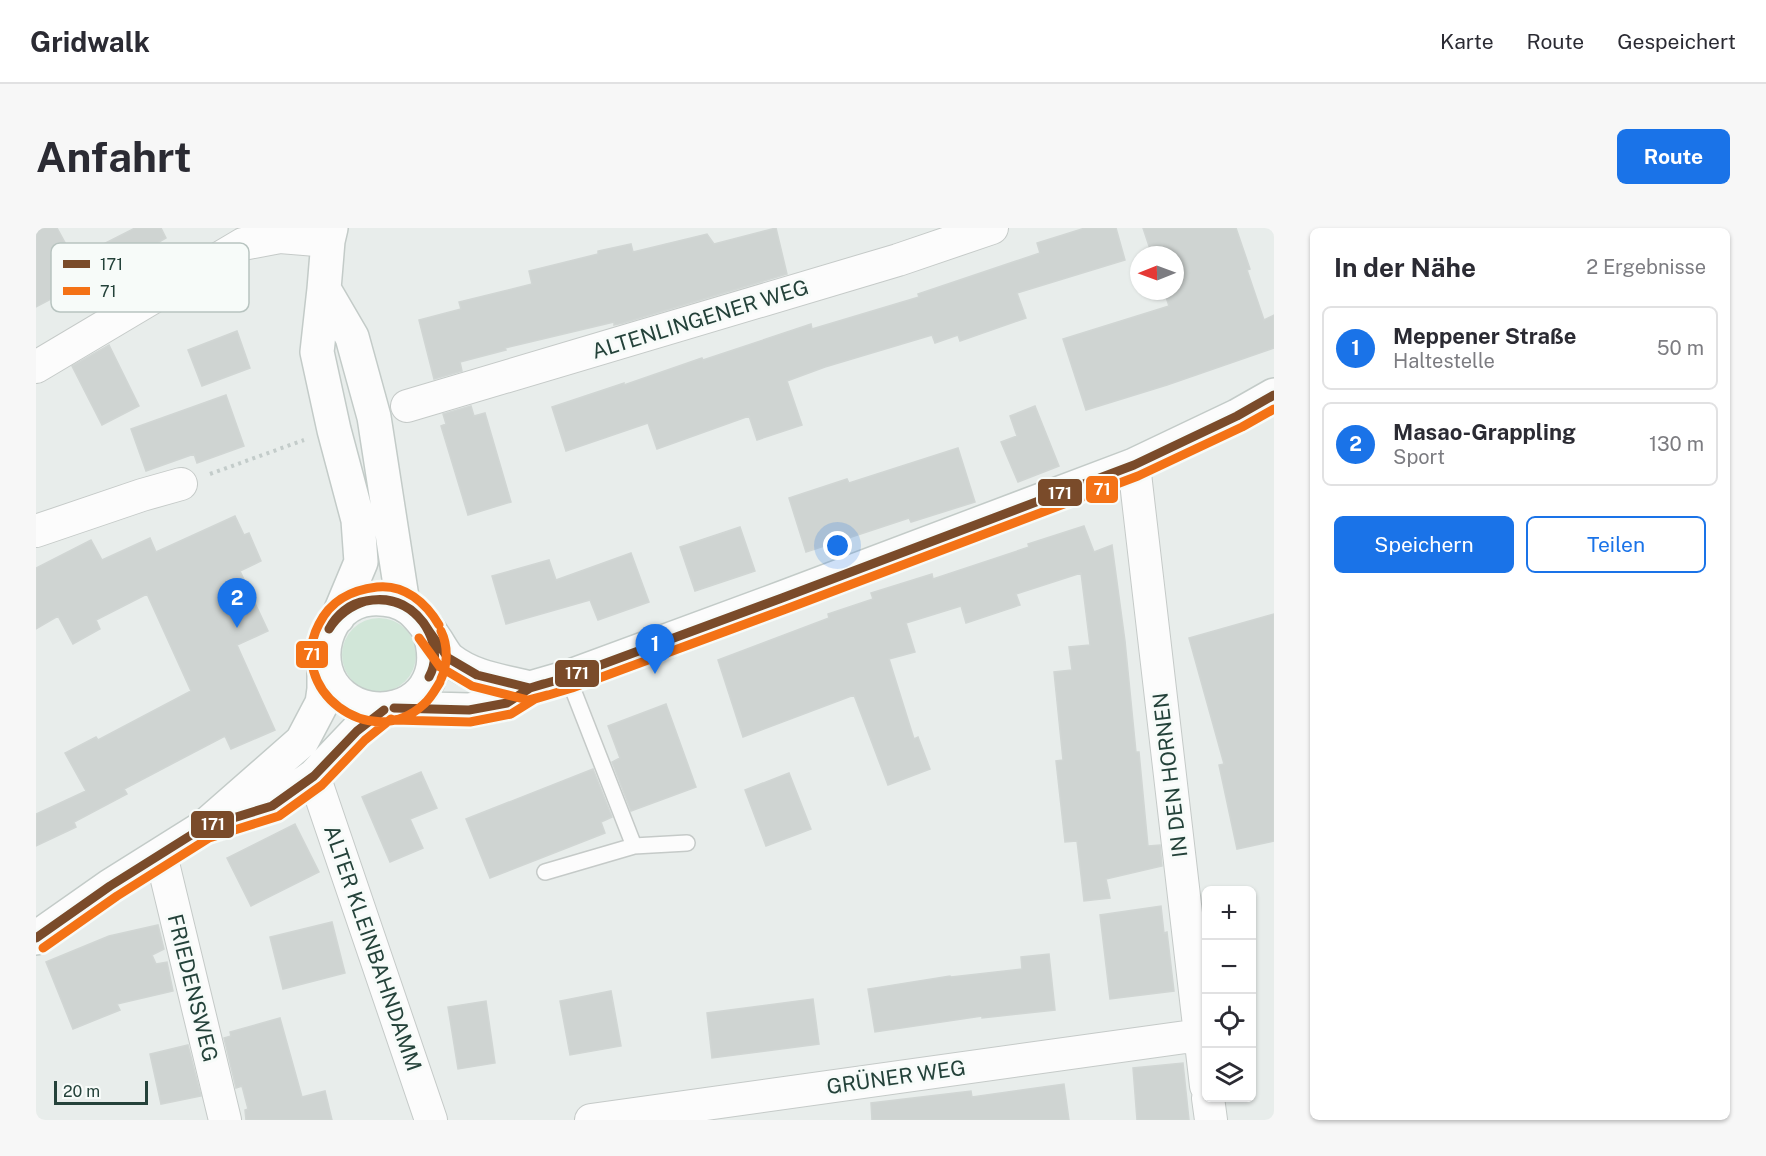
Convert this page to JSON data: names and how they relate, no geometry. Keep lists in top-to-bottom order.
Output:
{
  "streets": {
    "street": [
      "ALTENLINGENER WEG",
      "IN DEN HORNEN",
      "ALTER KLEINBAHNDAMM",
      "FRIEDENSWEG",
      "GRÜNER WEG"
    ]
  },
  "crossings": [
    ["IN DEN HORNEN", "GRÜNER WEG"]
  ],
  "lines": ["transit line 171", "transit line 71"],
  "legend": ["171", "71"],
  "scale_bar": "20 m",
  "north": "left",
  "page": {
    "header": "Gridwalk",
    "nav": ["Karte", "Route", "Gespeichert"],
    "buttons": [
      "Route",
      ["Speichern", "Teilen"]
    ],
    "title": "Anfahrt",
    "heading": ["In der Nähe", "2 Ergebnisse"],
    "list": [
      {
        "mark": "1",
        "name": "Meppener Straße",
        "note": "Haltestelle",
        "value": "50 m"
      },
      {
        "mark": "2",
        "name": "Masao-Grappling",
        "note": "Sport",
        "value": "130 m"
      }
    ],
    "pins": ["2", "1"],
    "map_buttons": ["+", "−"],
    "scale": "20 m"
  }
}
